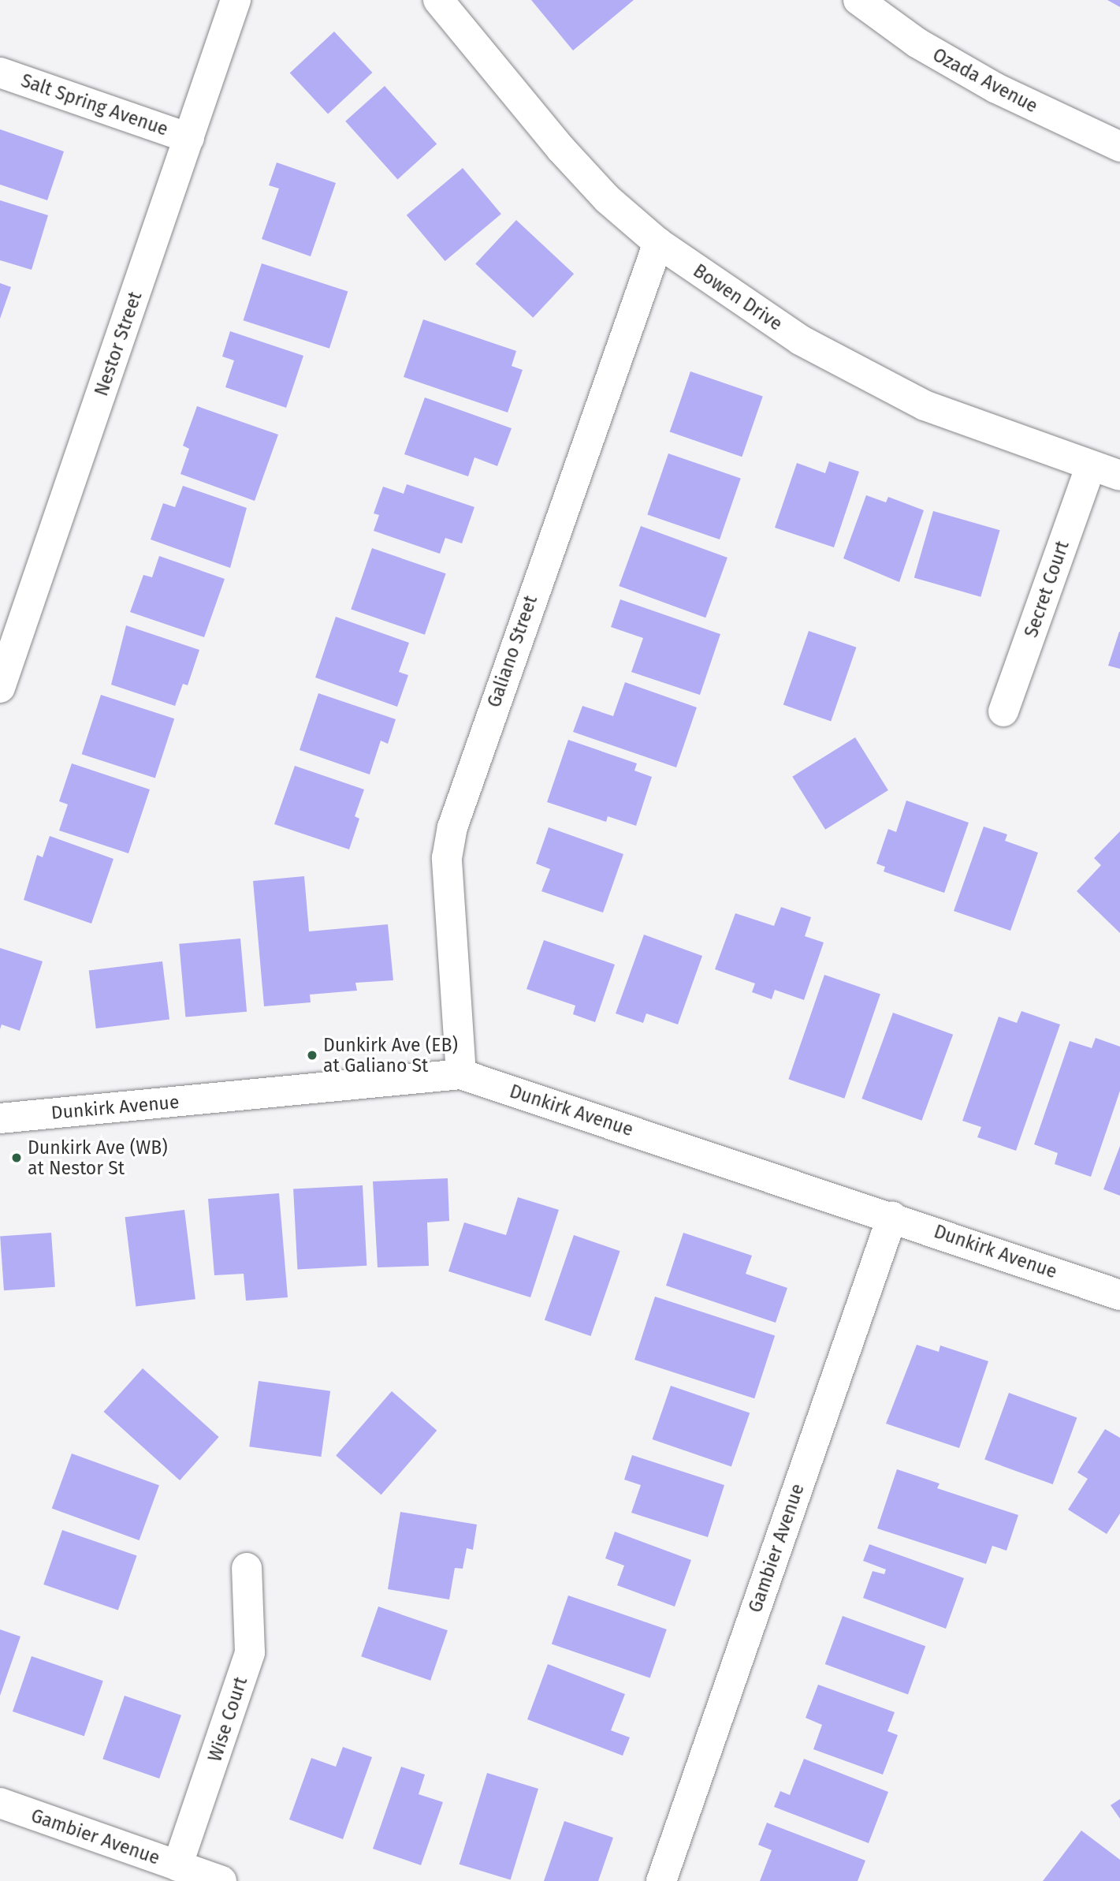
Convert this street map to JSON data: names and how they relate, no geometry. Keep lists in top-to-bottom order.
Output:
{
  "streets": {
    "street": [
      "Ozada Avenue",
      "Salt Spring Avenue",
      "Bowen Drive",
      "Nestor Street",
      "Secret Court",
      "Galiano Street",
      "Dunkirk Avenue",
      "Gambier Avenue",
      "Wise Court"
    ]
  },
  "crossings": [
    ["Salt Spring Avenue", "Nestor Street"],
    ["Bowen Drive", "Secret Court"],
    ["Bowen Drive", "Galiano Street"],
    ["Galiano Street", "Dunkirk Avenue"],
    ["Dunkirk Avenue", "Gambier Avenue"],
    ["Gambier Avenue", "Wise Court"]
  ],
  "places": ["Dunkirk Ave (EB) at Galiano St", "Dunkirk Ave (WB) at Nestor St"]
}
